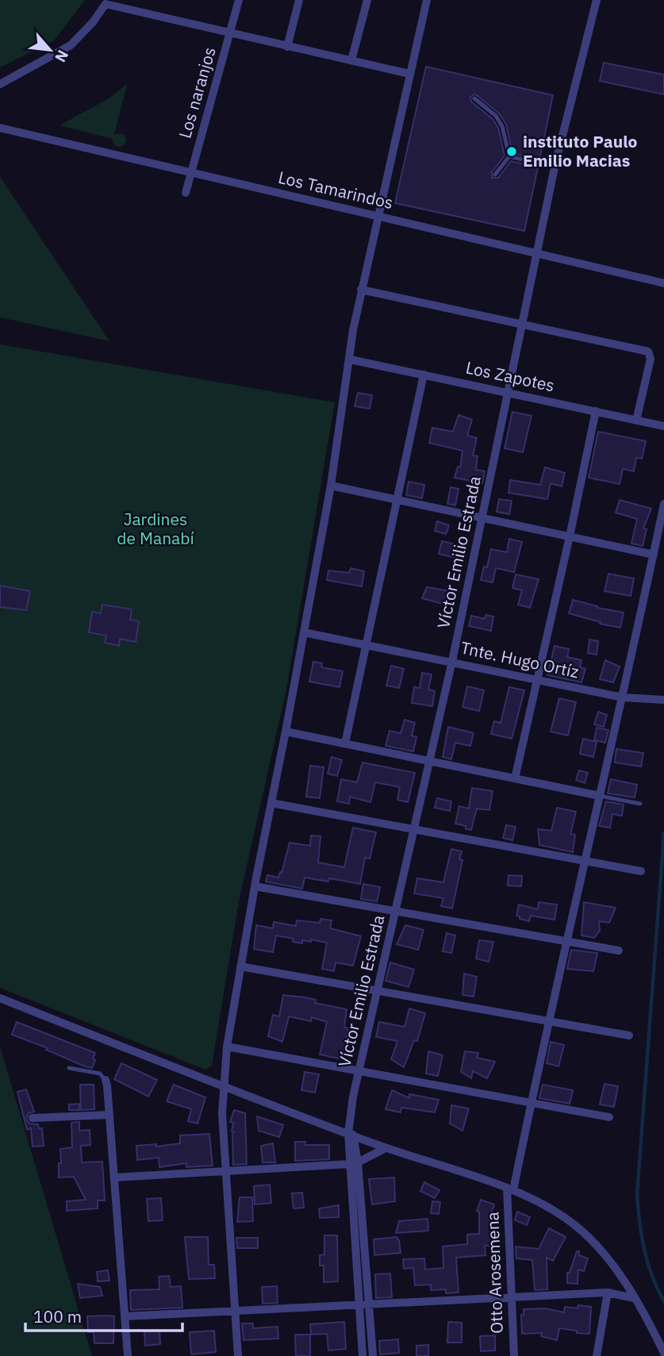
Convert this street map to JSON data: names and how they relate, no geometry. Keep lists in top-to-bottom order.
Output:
{
  "streets": {
    "street": [
      "Los naranjos",
      "Los Tamarindos",
      "Los Zapotes",
      "Víctor Emilio Estrada",
      "Tnte. Hugo Ortíz",
      "Otto Arosemena"
    ]
  },
  "crossings": [
    ["Los naranjos", "Los Tamarindos"],
    ["Los Tamarindos", "Víctor Emilio Estrada"],
    ["Los Zapotes", "Víctor Emilio Estrada"],
    ["Víctor Emilio Estrada", "Tnte. Hugo Ortíz"],
    ["Tnte. Hugo Ortíz", "Otto Arosemena"]
  ],
  "parks": ["Jardines de Manabí"],
  "places": ["instituto Paulo Emilio Macias"],
  "scale_bar": "100 m",
  "north": "bottom right"
}
